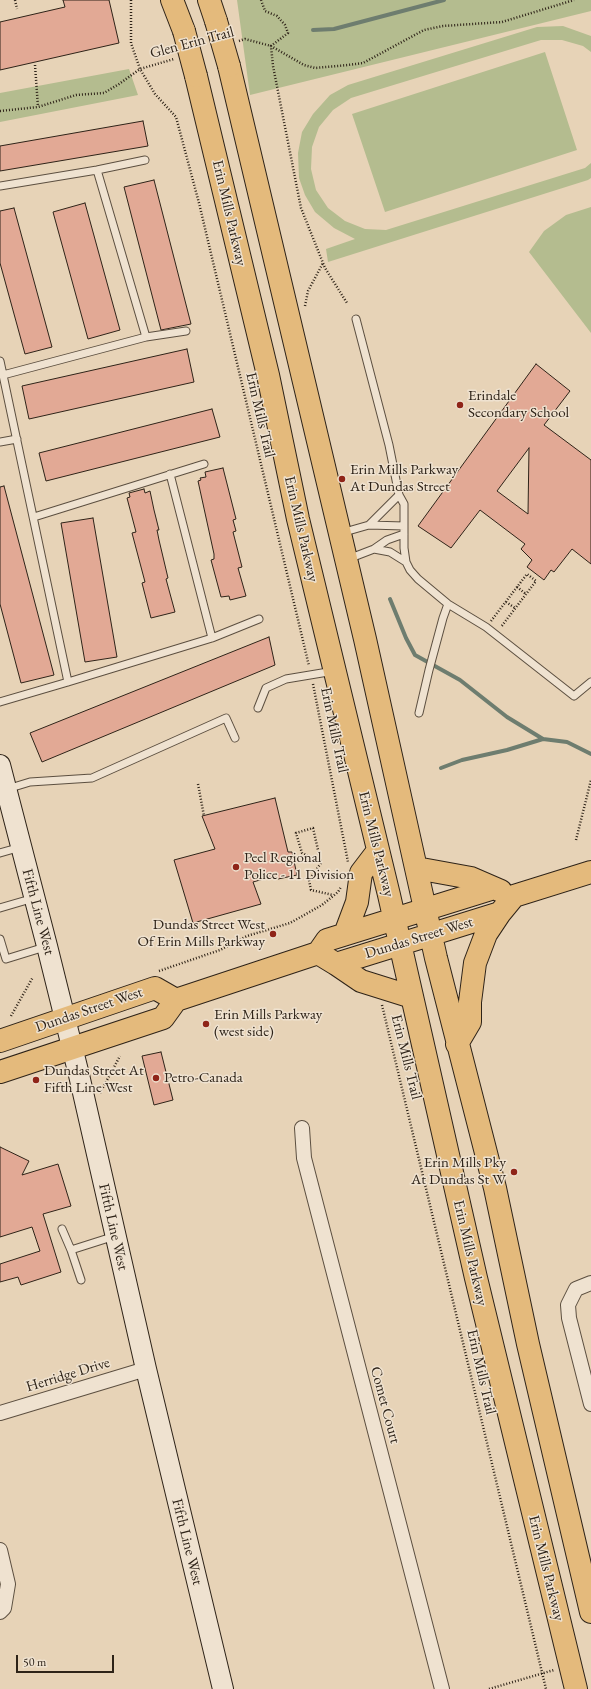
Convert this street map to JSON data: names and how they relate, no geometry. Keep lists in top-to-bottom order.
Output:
{
  "streets": {
    "main road": ["Erin Mills Parkway", "Dundas Street West"],
    "street": ["Fifth Line West", "Herridge Drive", "Comet Court"],
    "path": ["Glen Erin Trail", "Erin Mills Trail"]
  },
  "crossings": [
    ["Glen Erin Trail", "Erin Mills Trail"],
    ["Erin Mills Parkway", "Dundas Street West"],
    ["Fifth Line West", "Dundas Street West"],
    ["Fifth Line West", "Herridge Drive"]
  ],
  "places": [
    "Erindale Secondary School",
    "Erin Mills Parkway At Dundas Street",
    "Peel Regional Police - 11 Division",
    "Dundas Street West Of Erin Mills Parkway",
    "Erin Mills Parkway (west side)",
    "Petro-Canada",
    "Dundas Street At Fifth Line West",
    "Erin Mills Pky At Dundas St W"
  ],
  "scale_bar": "50 m"
}
